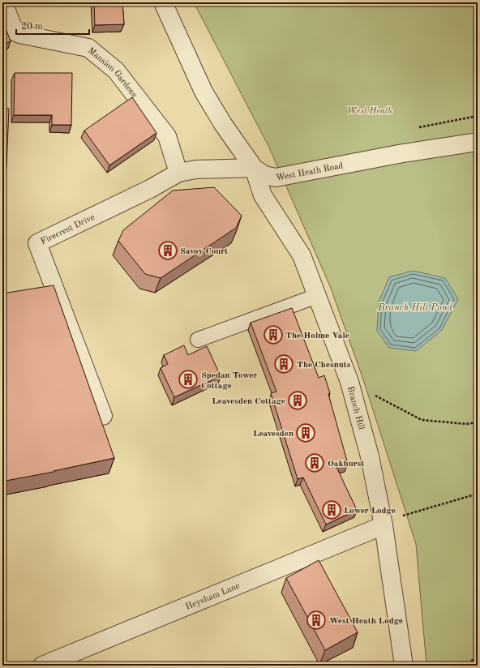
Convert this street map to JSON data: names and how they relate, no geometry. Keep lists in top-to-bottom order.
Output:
{
  "streets": {
    "street": [
      "Mansion Gardens",
      "West Heath Road",
      "Firecrest Drive",
      "Branch Hill",
      "Heysham Lane"
    ]
  },
  "crossings": [
    ["Mansion Gardens", "Firecrest Drive"],
    ["West Heath Road", "Firecrest Drive"],
    ["West Heath Road", "Branch Hill"],
    ["Firecrest Drive", "Branch Hill"],
    ["Branch Hill", "Heysham Lane"]
  ],
  "water": ["Branch Hill Pond"],
  "parks": ["West Heath"],
  "places": {
    "building": [
      "Savoy Court",
      "The Holme Vale",
      "The Chesnuts",
      "Spedan Tower Cottage",
      "Leavesden Cottage",
      "Leavesden",
      "Oakhurst",
      "Lower Lodge",
      "West Heath Lodge"
    ]
  },
  "scale_bar": "20 m"
}
